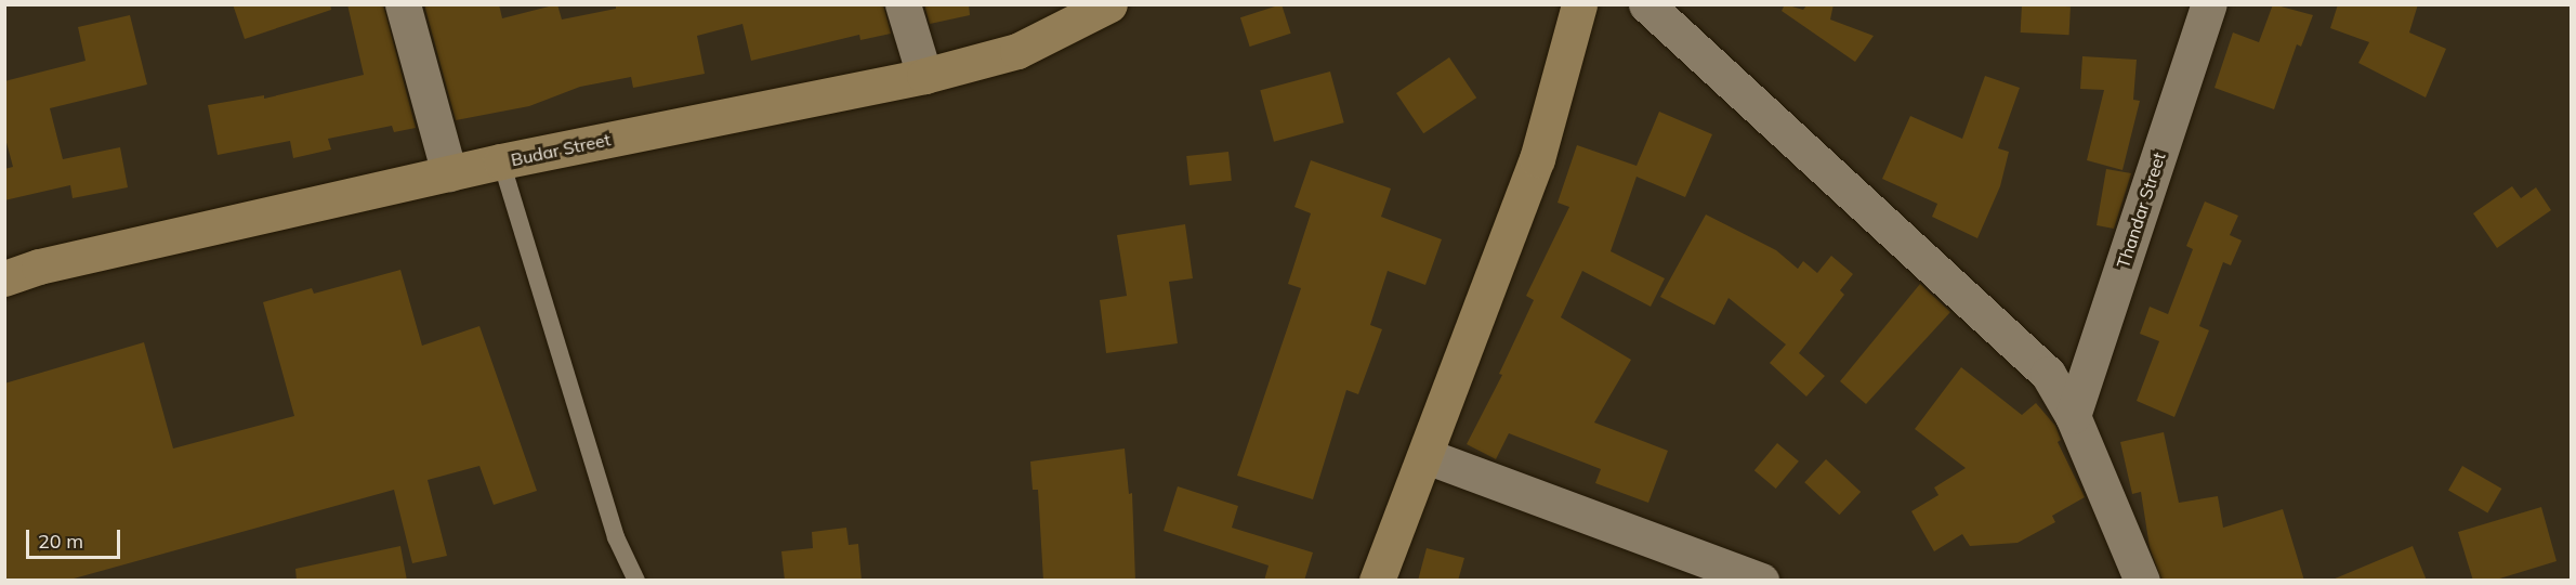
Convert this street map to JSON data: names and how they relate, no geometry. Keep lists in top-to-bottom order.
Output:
{
  "streets": {
    "main road": ["Budar Street"],
    "street": ["Thandar Street"]
  },
  "scale_bar": "20 m"
}
